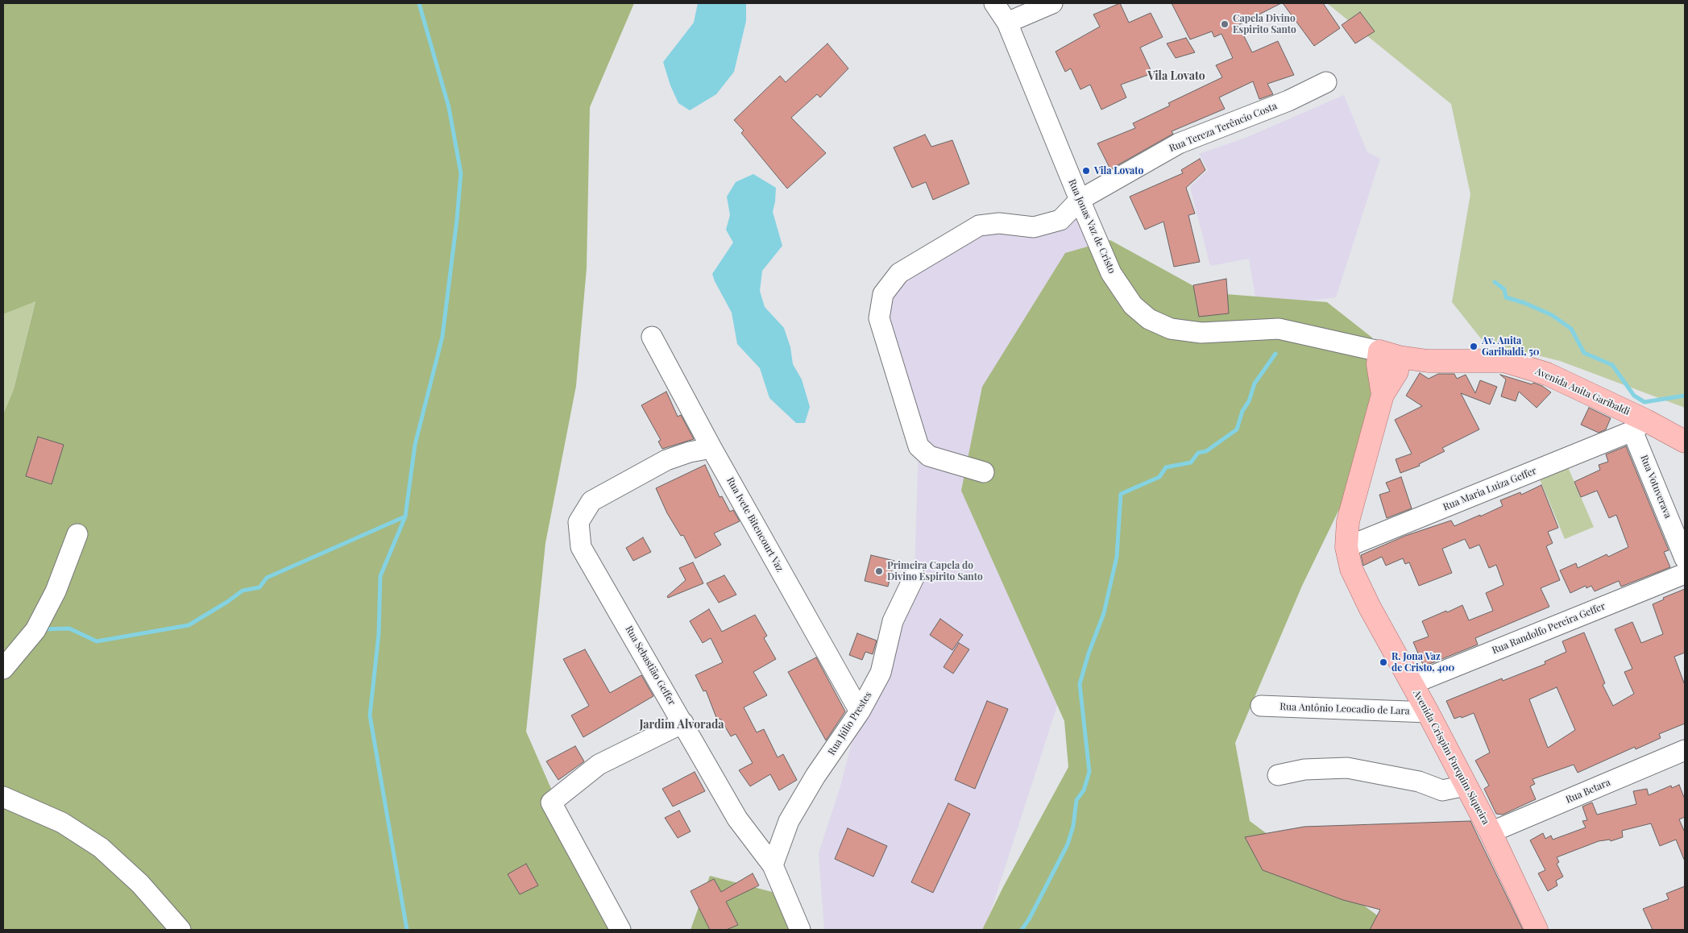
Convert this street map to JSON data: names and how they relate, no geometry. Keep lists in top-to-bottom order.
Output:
{
  "streets": {
    "main road": ["Avenida Anita Garibaldi", "Avenida Crispim Furquim Siqueira"],
    "street": [
      "Rua Tereza Terêncio Costa",
      "Rua Jonas Vaz de Cristo",
      "Rua Votuverava",
      "Rua Maria Luiza Geffer",
      "Rua Ivete Bitencourt Vaz",
      "Rua Randolfo Pereira Geffer",
      "Rua Sebastião Geffer",
      "Rua Antônio Leocadio de Lara",
      "Rua Júlio Prestes",
      "Rua Betara"
    ]
  },
  "crossings": [
    ["Rua Tereza Terêncio Costa", "Rua Jonas Vaz de Cristo"],
    ["Rua Jonas Vaz de Cristo", "Avenida Anita Garibaldi"],
    ["Rua Jonas Vaz de Cristo", "Avenida Crispim Furquim Siqueira"],
    ["Avenida Anita Garibaldi", "Rua Votuverava"],
    ["Avenida Anita Garibaldi", "Rua Maria Luiza Geffer"],
    ["Avenida Anita Garibaldi", "Avenida Crispim Furquim Siqueira"],
    ["Rua Votuverava", "Rua Maria Luiza Geffer"],
    ["Rua Maria Luiza Geffer", "Avenida Crispim Furquim Siqueira"],
    ["Rua Ivete Bitencourt Vaz", "Rua Sebastião Geffer"],
    ["Rua Ivete Bitencourt Vaz", "Rua Júlio Prestes"],
    ["Rua Randolfo Pereira Geffer", "Avenida Crispim Furquim Siqueira"],
    ["Rua Sebastião Geffer", "Rua Júlio Prestes"],
    ["Rua Antônio Leocadio de Lara", "Avenida Crispim Furquim Siqueira"],
    ["Avenida Crispim Furquim Siqueira", "Rua Betara"]
  ],
  "districts": ["Vila Lovato", "Jardim Alvorada"],
  "places": [
    "Capela Divino Espirito Santo",
    "Vila Lovato",
    "Av. Anita Garibaldi, 50",
    "Primeira Capela do Divino Espirito Santo",
    "R. Jona Vaz de Cristo, 400"
  ]
}
